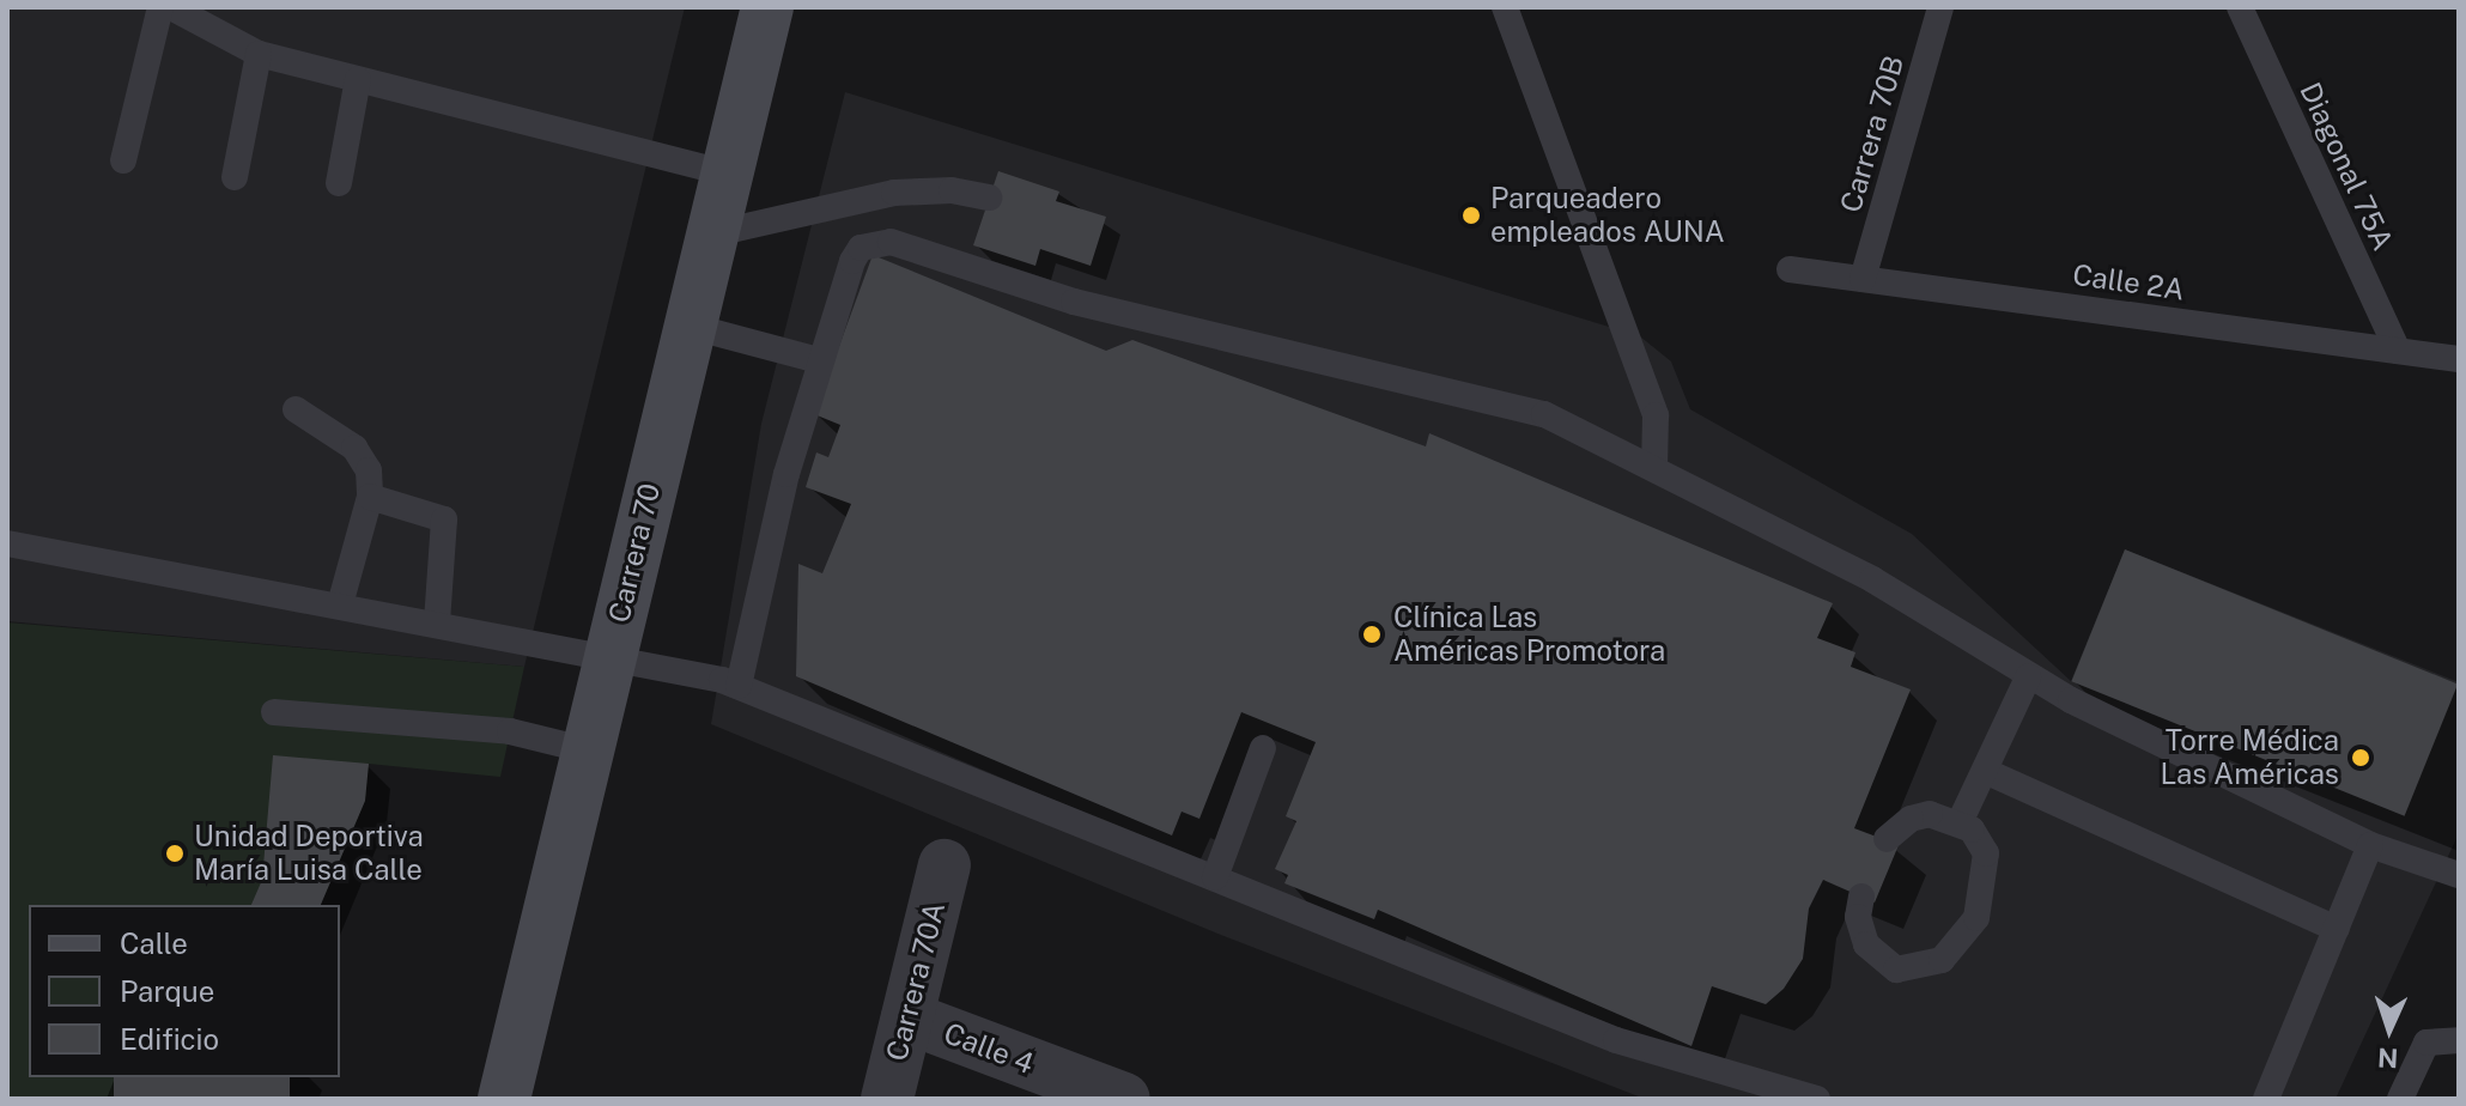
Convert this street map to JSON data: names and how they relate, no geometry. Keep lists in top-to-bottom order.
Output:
{
  "streets": {
    "main road": ["Carrera 70"],
    "street": ["Carrera 70A", "Calle 4"],
    "lane": ["Carrera 70B", "Diagonal 75A", "Calle 2A"]
  },
  "crossings": [
    ["Carrera 70B", "Calle 2A"],
    ["Diagonal 75A", "Calle 2A"],
    ["Carrera 70A", "Calle 4"]
  ],
  "places": [
    "Parqueadero empleados AUNA",
    "Clínica Las Américas Promotora",
    "Torre Médica Las Américas",
    "Unidad Deportiva María Luisa Calle"
  ],
  "legend": ["Calle", "Parque", "Edificio"],
  "north": "bottom"
}
